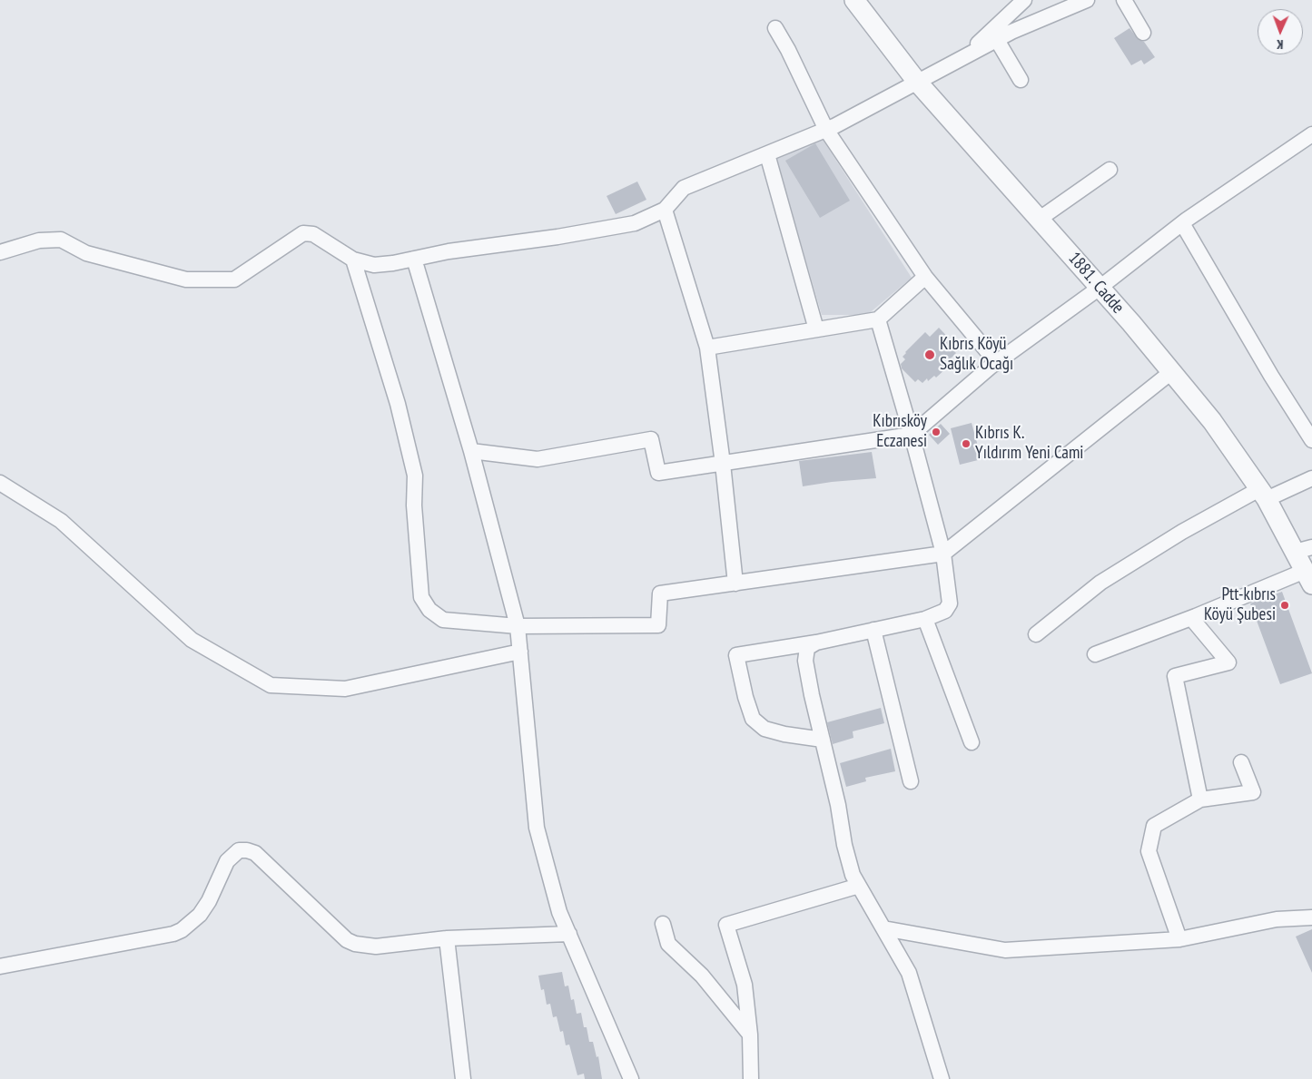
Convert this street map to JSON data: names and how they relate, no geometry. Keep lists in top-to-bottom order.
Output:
{
  "streets": {
    "street": ["1881. Cadde"]
  },
  "places": [
    "Kıbrıs Köyü Sağlık Ocağı",
    "Kıbrısköy Eczanesi",
    "Kıbrıs K. Yıldırım Yeni Cami",
    "Ptt-kıbrıs Köyü Şubesi"
  ],
  "north": "bottom"
}
